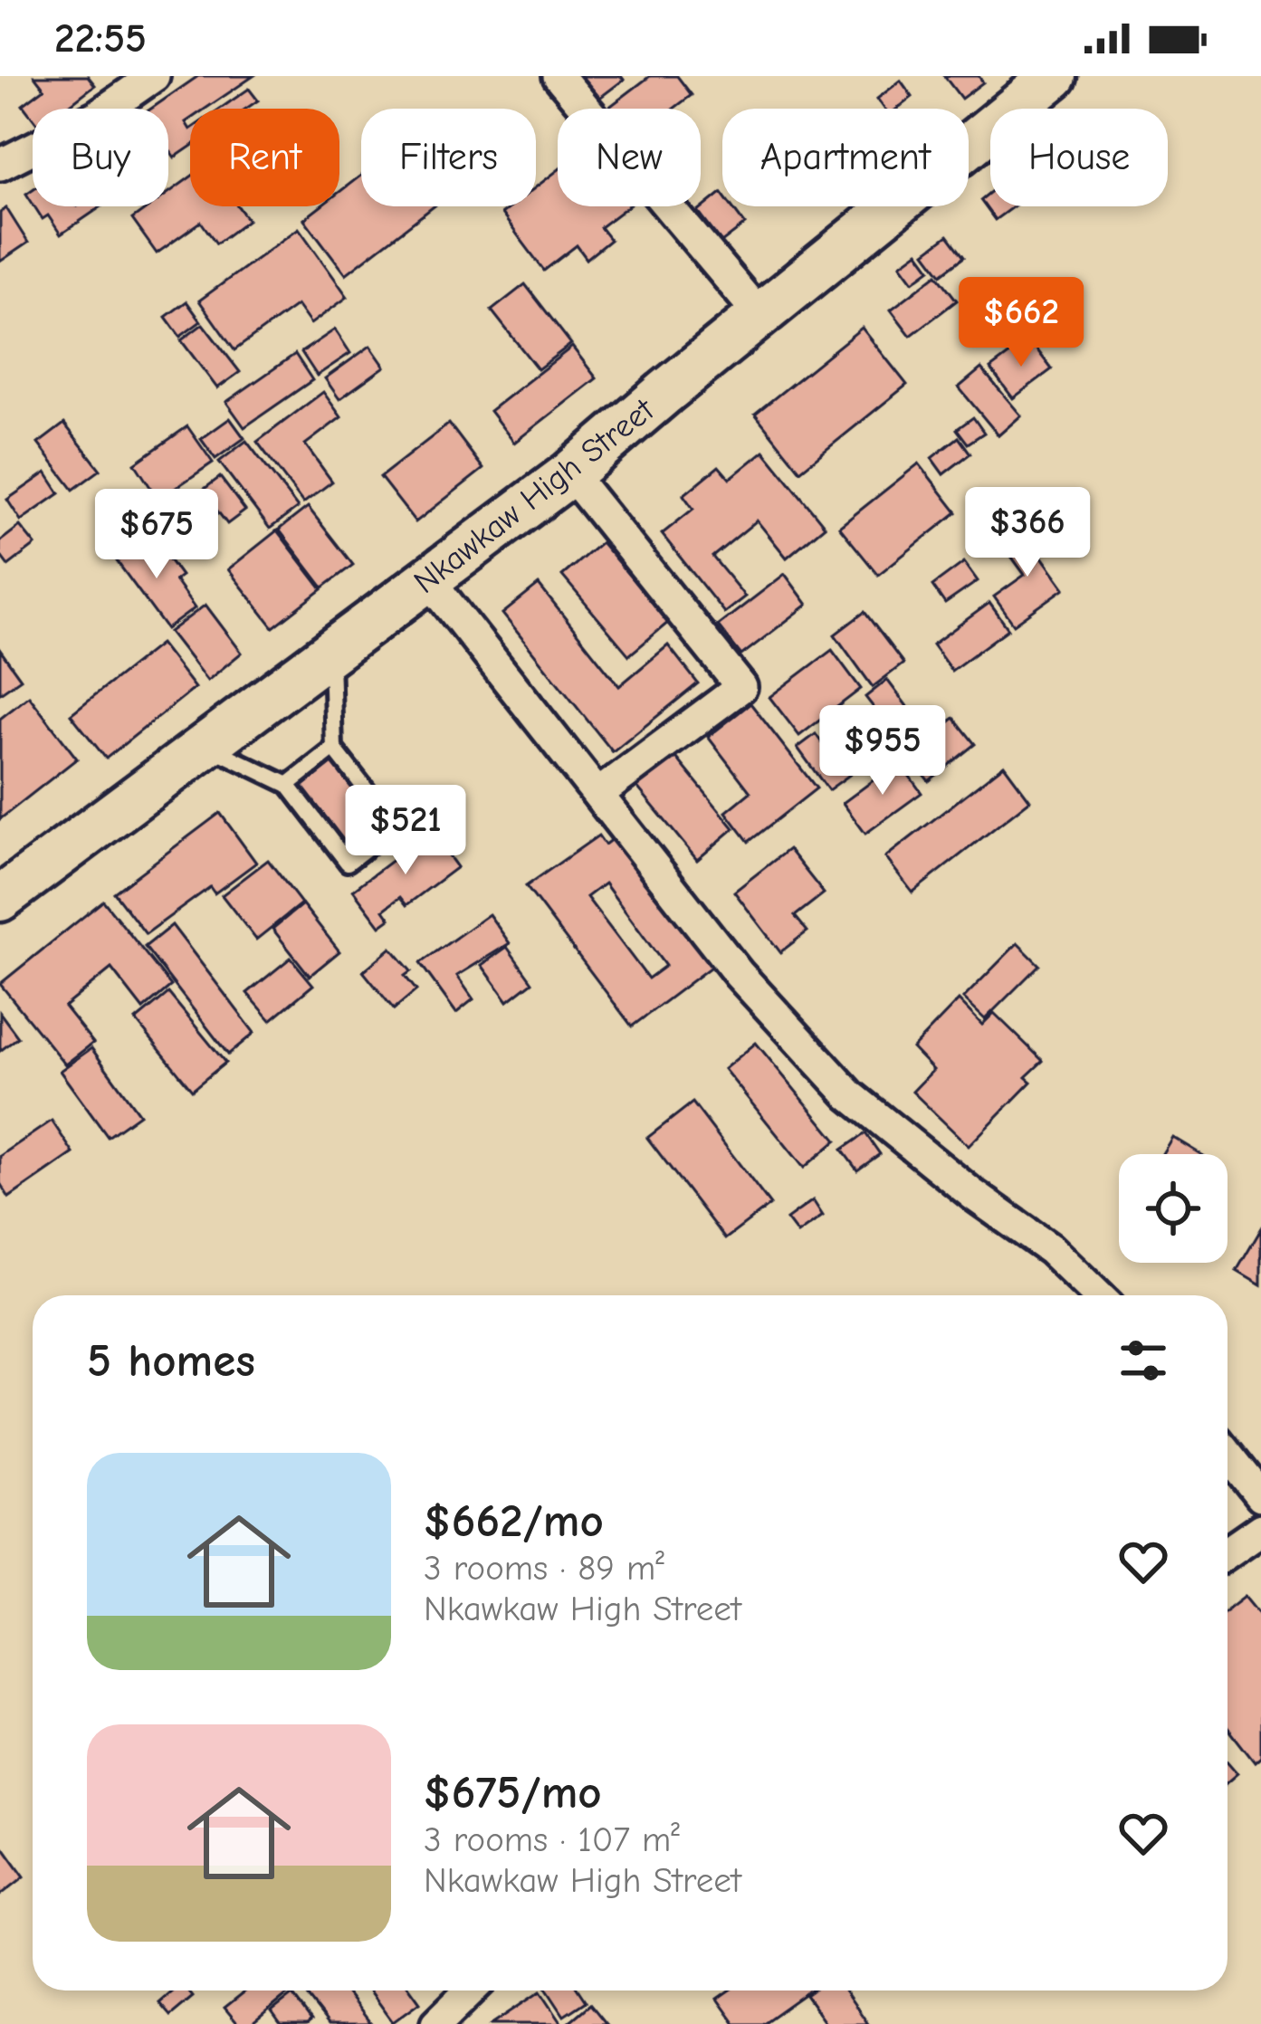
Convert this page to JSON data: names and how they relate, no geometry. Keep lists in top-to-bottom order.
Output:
{
  "streets": {
    "main road": ["Nkawkaw High Street"]
  },
  "page": {
    "status": "22:55",
    "chip": [
      "Buy",
      "Rent",
      "Filters",
      "New",
      "Apartment",
      "House"
    ],
    "price": [
      "$662",
      "$366",
      "$675",
      "$955",
      "$521"
    ],
    "heading": "5 homes",
    "list": [
      {
        "name": "$662/mo",
        "note": "3 rooms · 89 m² · Nkawkaw High Street"
      },
      {
        "name": "$675/mo",
        "note": "3 rooms · 107 m² · Nkawkaw High Street"
      }
    ]
  }
}
